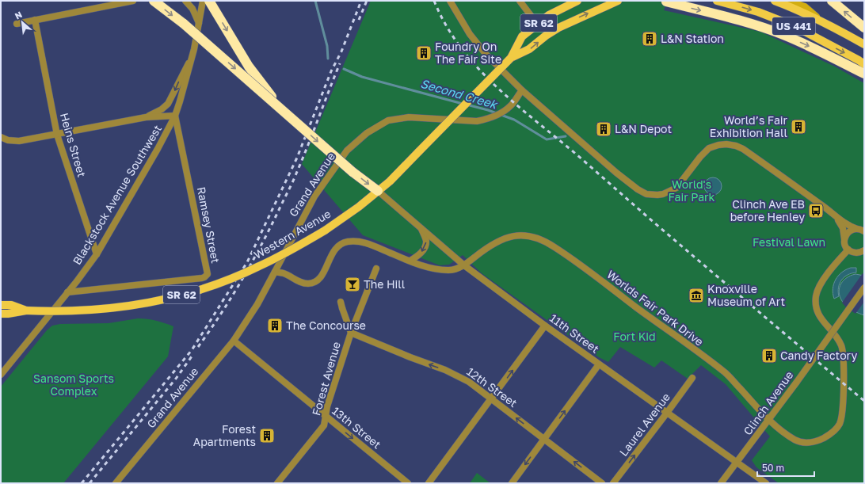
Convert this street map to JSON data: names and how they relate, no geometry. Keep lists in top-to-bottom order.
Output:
{
  "streets": {
    "main road": ["SR 62", "US 441", "Western Avenue"],
    "street": [
      "Heins Street",
      "Grand Avenue",
      "Blackstock Avenue Southwest",
      "Ramsey Street",
      "Worlds Fair Park Drive",
      "11th Street",
      "Forest Avenue",
      "12th Street",
      "Clinch Avenue",
      "Laurel Avenue",
      "13th Street"
    ]
  },
  "crossings": [
    ["Heins Street", "Blackstock Avenue Southwest"],
    ["Grand Avenue", "Worlds Fair Park Drive"],
    ["Grand Avenue", "13th Street"],
    ["Blackstock Avenue Southwest", "Ramsey Street"],
    ["Western Avenue", "11th Street"],
    ["Worlds Fair Park Drive", "11th Street"],
    ["Worlds Fair Park Drive", "Clinch Avenue"],
    ["11th Street", "Clinch Avenue"],
    ["11th Street", "Laurel Avenue"],
    ["Forest Avenue", "12th Street"],
    ["Forest Avenue", "13th Street"]
  ],
  "one_way": ["12th Street", "Laurel Avenue", "13th Street"],
  "water": ["Second Creek"],
  "parks": [
    "World's Fair Park",
    "Festival Lawn",
    "Fort Kid",
    "Sansom Sports Complex"
  ],
  "places": {
    "building": [
      "L&N Station",
      "Foundry On The Fair Site",
      "World’s Fair Exhibition Hall",
      "L&N Depot",
      "The Concourse",
      "Candy Factory",
      "Forest Apartments"
    ],
    "bus stop": ["Clinch Ave EB before Henley"],
    "bar": ["The Hill"],
    "museum": ["Knoxville Museum of Art"]
  },
  "scale_bar": "50 m",
  "north": "top left"
}
